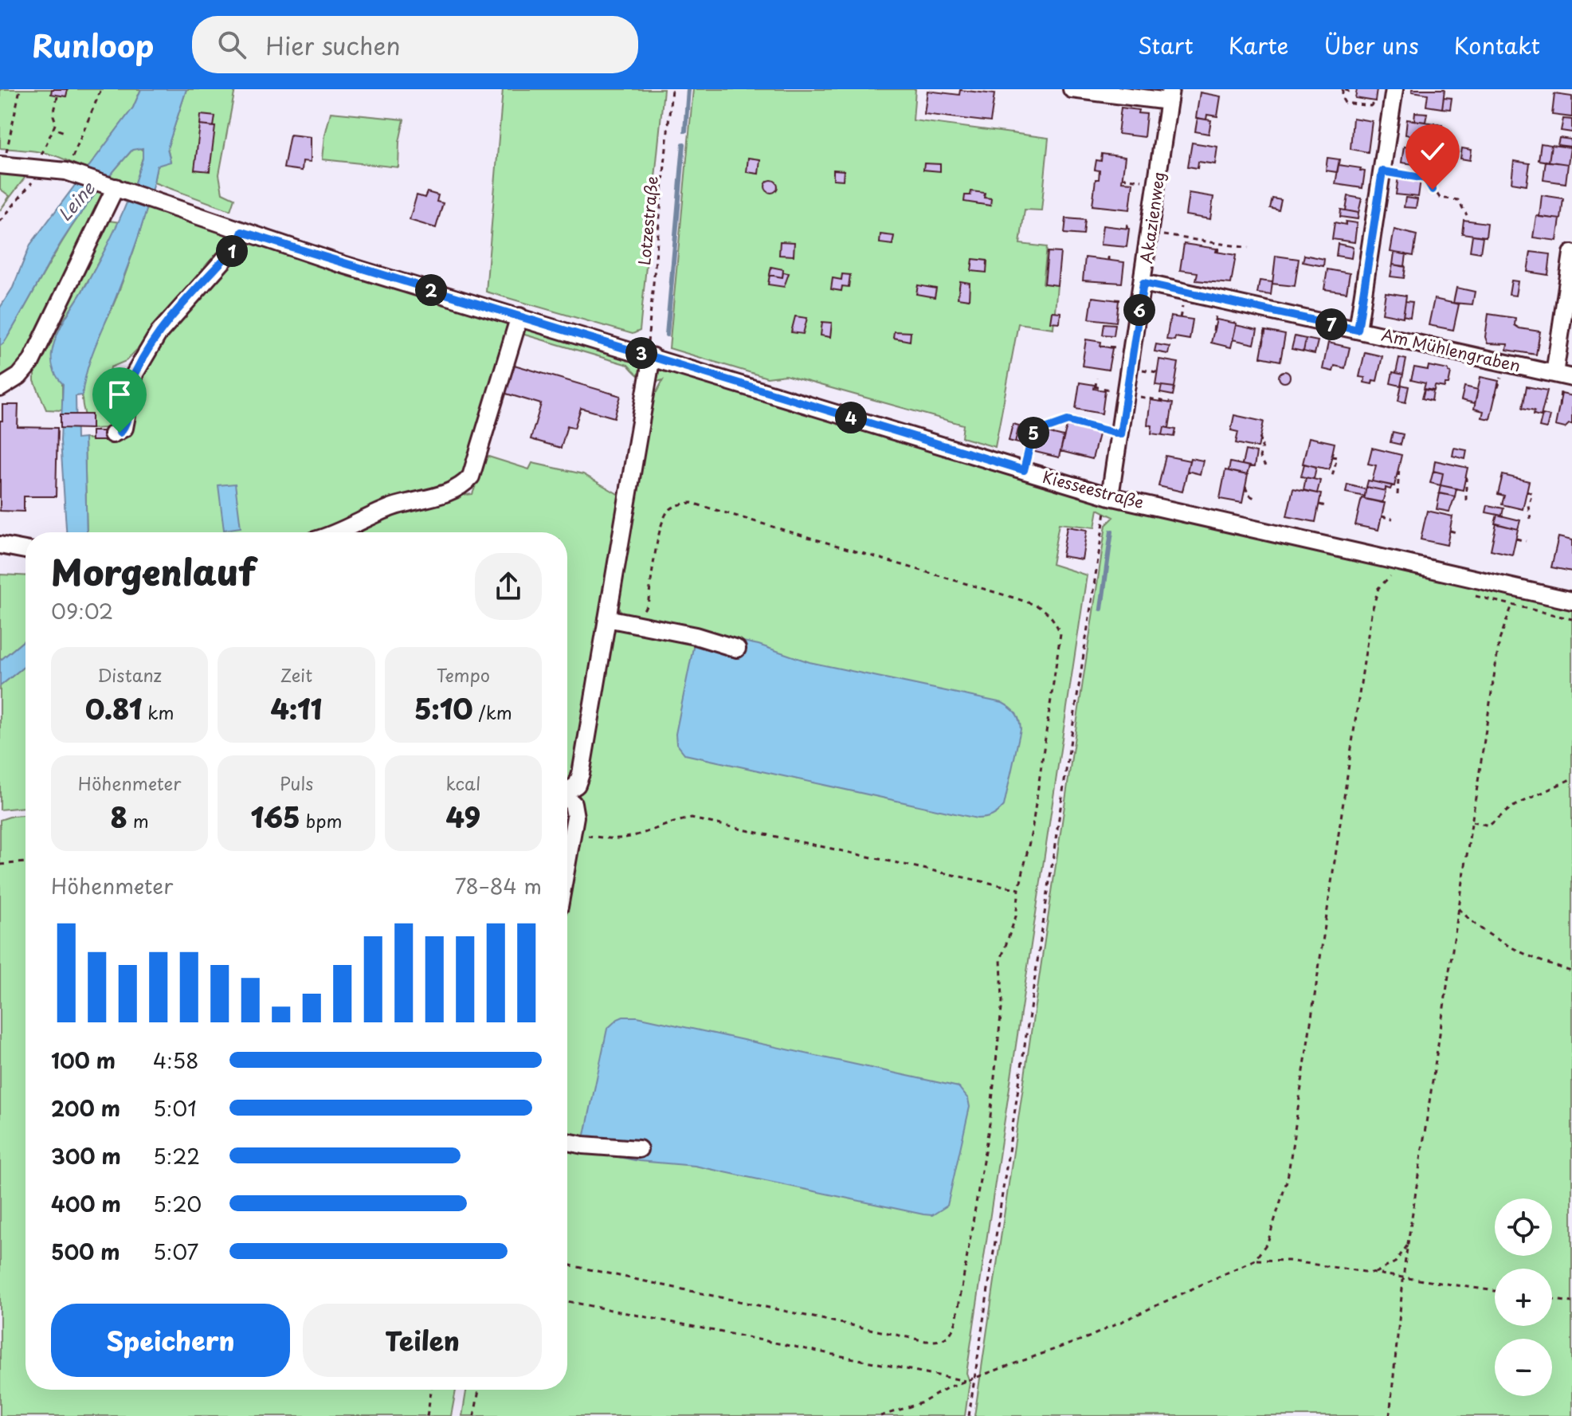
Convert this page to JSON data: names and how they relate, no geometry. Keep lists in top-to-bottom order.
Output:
{
  "streets": {
    "street": ["Akazienweg", "Am Mühlengraben", "Kiesseestraße"],
    "path": ["Lotzestraße"]
  },
  "crossings": [
    ["Akazienweg", "Am Mühlengraben"],
    ["Akazienweg", "Kiesseestraße"],
    ["Lotzestraße", "Kiesseestraße"]
  ],
  "water": ["Leine"],
  "page": {
    "header": "Runloop",
    "search": "Hier suchen",
    "nav": [
      "Start",
      "Karte",
      "Über uns",
      "Kontakt"
    ],
    "pins": [
      "1",
      "2",
      "6",
      "7",
      "3",
      "4",
      "5"
    ],
    "heading": ["Morgenlauf", "09:02"],
    "stats": [
      ["Distanz", "0.81 km"],
      ["Zeit", "4:11"],
      ["Tempo", "5:10 /km"],
      ["Höhenmeter", "8 m"],
      ["Puls", "165 bpm"],
      ["kcal", "49"]
    ],
    "chart": ["Höhenmeter", "78–84 m"],
    "list": [
      {
        "name": "100 m",
        "note": "4:58"
      },
      {
        "name": "200 m",
        "note": "5:01"
      },
      {
        "name": "300 m",
        "note": "5:22"
      },
      {
        "name": "400 m",
        "note": "5:20"
      },
      {
        "name": "500 m",
        "note": "5:07"
      }
    ],
    "map_buttons": ["+", "−"],
    "buttons": ["Speichern", "Teilen"]
  }
}
